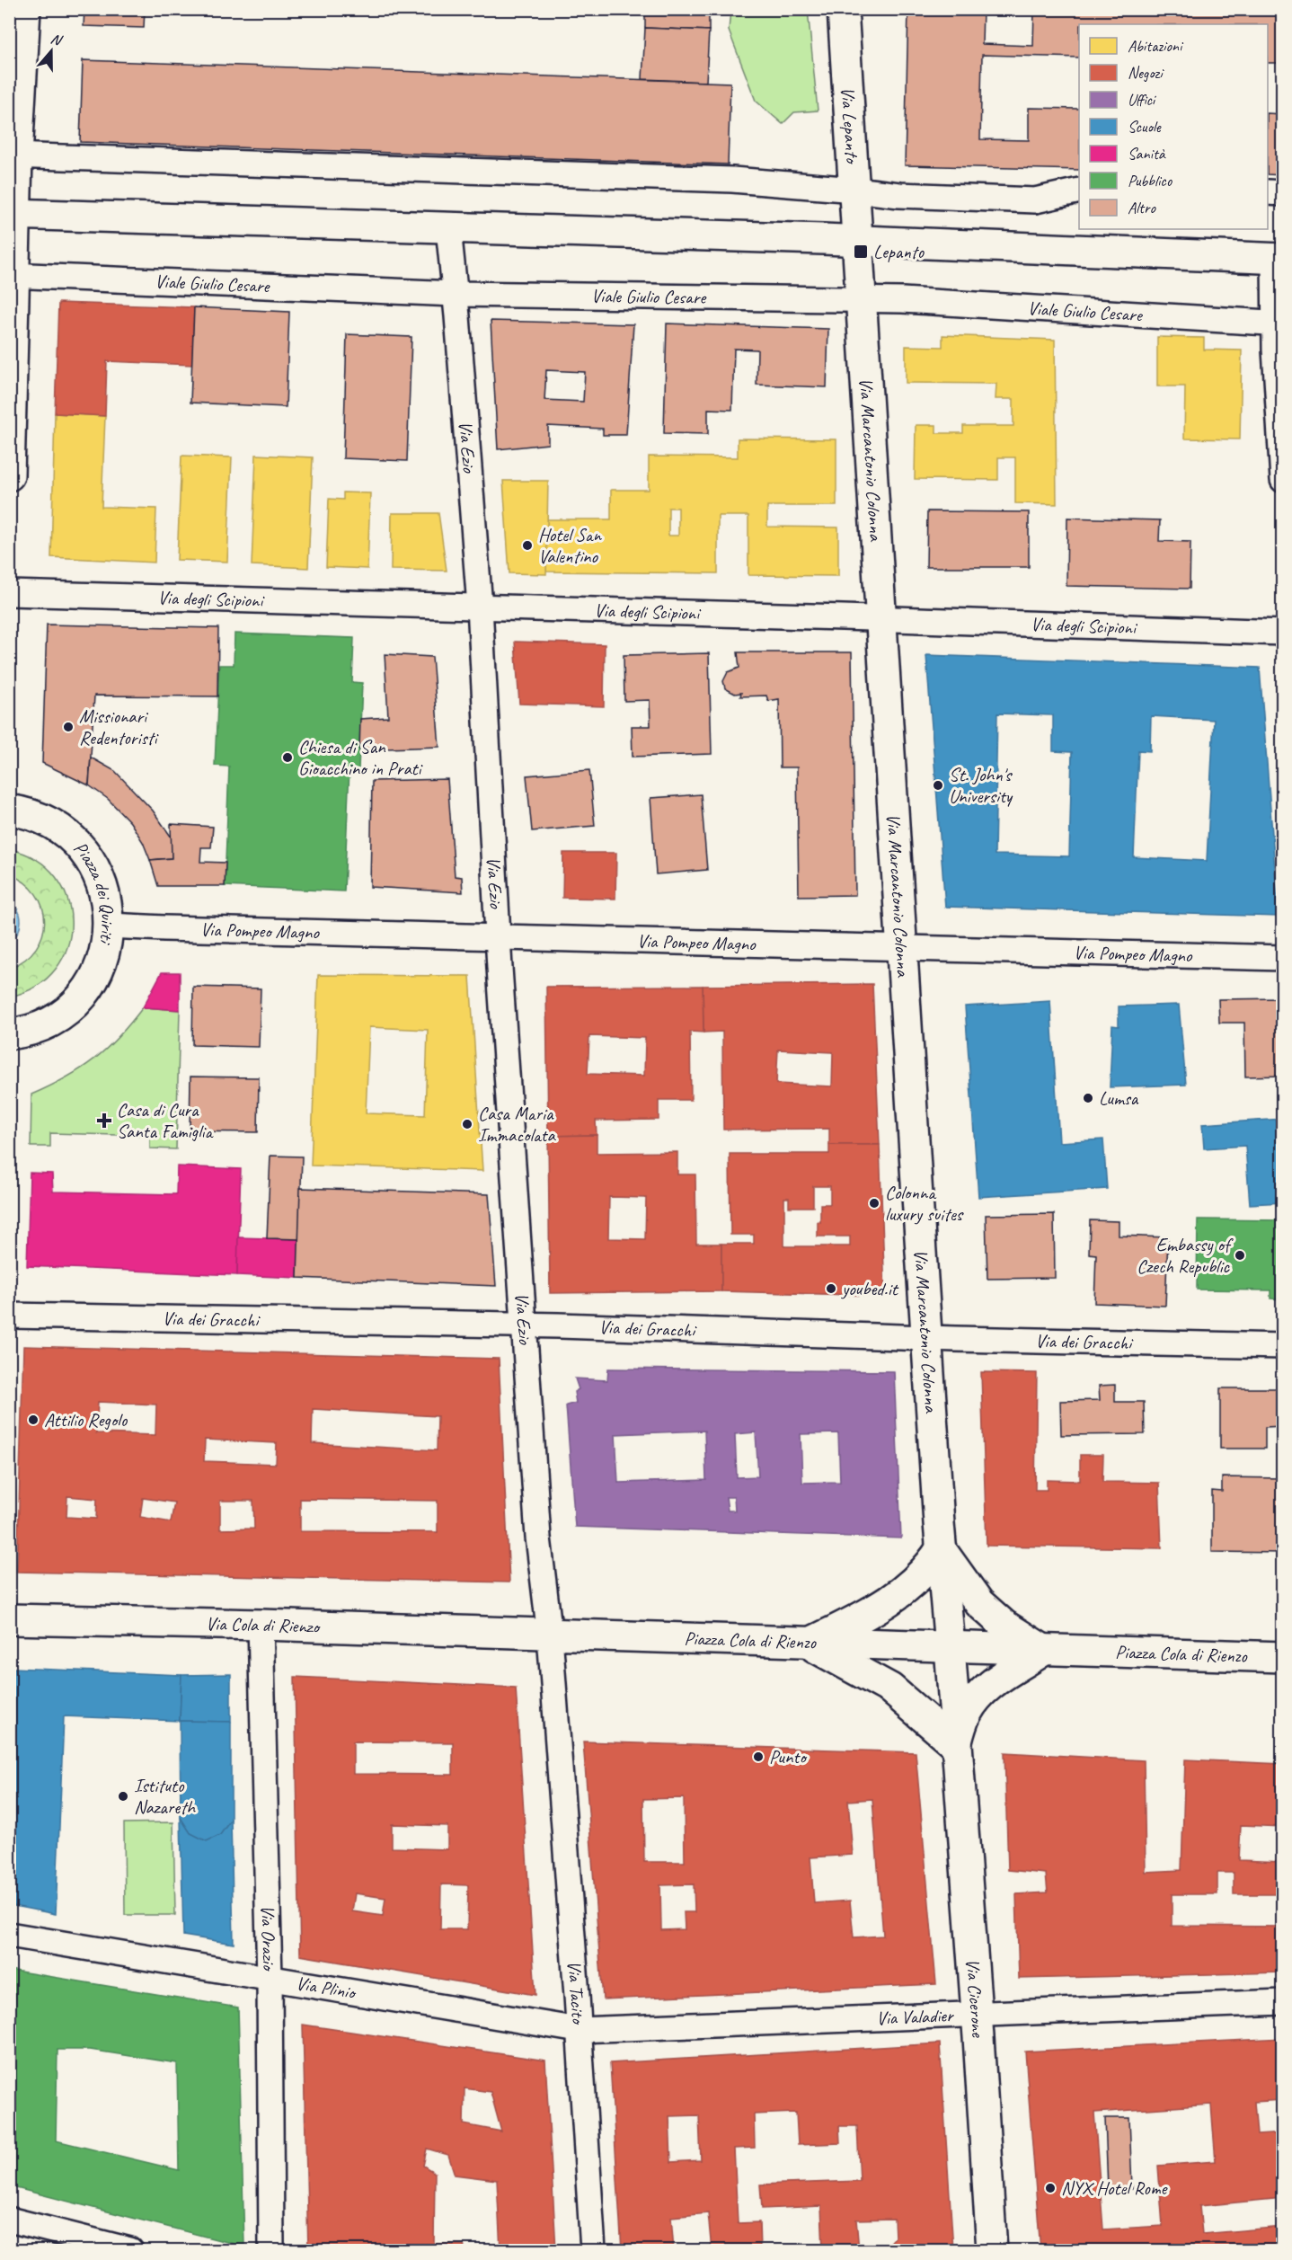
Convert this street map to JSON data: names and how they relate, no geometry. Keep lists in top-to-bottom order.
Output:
{
  "streets": {
    "street": [
      "Via Lepanto",
      "Viale Giulio Cesare",
      "Via Ezio",
      "Via Marcantonio Colonna",
      "Via degli Scipioni",
      "Piazza dei Quiriti",
      "Via Pompeo Magno",
      "Via dei Gracchi",
      "Via Cola di Rienzo",
      "Piazza Cola di Rienzo",
      "Via Orazio",
      "Via Plinio",
      "Via Tacito",
      "Via Cicerone",
      "Via Valadier"
    ]
  },
  "crossings": [
    ["Via Lepanto", "Via Marcantonio Colonna"],
    ["Viale Giulio Cesare", "Via Ezio"],
    ["Viale Giulio Cesare", "Via Marcantonio Colonna"],
    ["Via Ezio", "Via degli Scipioni"],
    ["Via Ezio", "Via Pompeo Magno"],
    ["Via Ezio", "Via dei Gracchi"],
    ["Via Ezio", "Piazza Cola di Rienzo"],
    ["Via Ezio", "Via Tacito"],
    ["Via Marcantonio Colonna", "Via degli Scipioni"],
    ["Via Marcantonio Colonna", "Via Pompeo Magno"],
    ["Via Marcantonio Colonna", "Via dei Gracchi"],
    ["Piazza dei Quiriti", "Via Pompeo Magno"],
    ["Via Cola di Rienzo", "Piazza Cola di Rienzo"],
    ["Via Cola di Rienzo", "Via Orazio"],
    ["Piazza Cola di Rienzo", "Via Tacito"],
    ["Via Orazio", "Via Plinio"],
    ["Via Plinio", "Via Tacito"],
    ["Via Plinio", "Via Valadier"],
    ["Via Tacito", "Via Valadier"],
    ["Via Cicerone", "Via Valadier"]
  ],
  "places": {
    "transit": ["Lepanto"],
    "other": [
      "Hotel San Valentino",
      "Missionari Redentoristi",
      "Chiesa di San Gioacchino in Prati",
      "St. John's University",
      "Lumsa",
      "Casa Maria Immacolata",
      "Colonna luxury suites",
      "Embassy of Czech Republic",
      "youbed.it",
      "Attilio Regolo",
      "Punto",
      "Istituto Nazareth",
      "NYX Hotel Rome"
    ],
    "health": ["Casa di Cura Santa Famiglia"]
  },
  "legend": [
    "Abitazioni",
    "Negozi",
    "Uffici",
    "Scuole",
    "Sanità",
    "Pubblico",
    "Altro"
  ],
  "north": "top"
}
